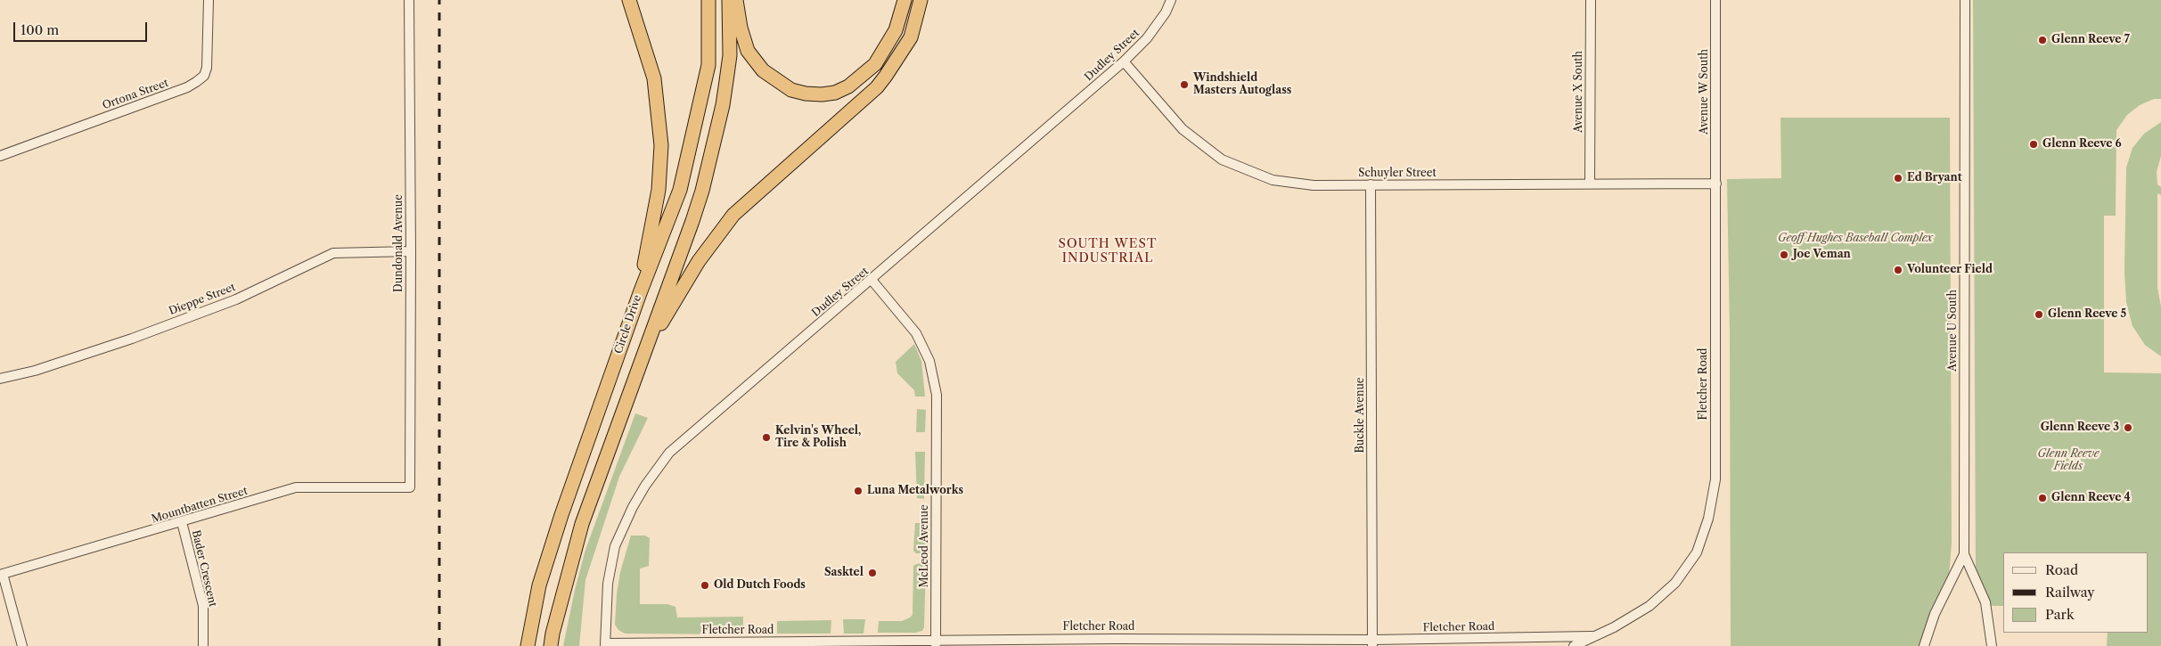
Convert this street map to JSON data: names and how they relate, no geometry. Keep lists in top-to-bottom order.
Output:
{
  "streets": {
    "highway": ["Circle Drive"],
    "street": [
      "Dudley Street",
      "Avenue X South",
      "Avenue W South",
      "Ortona Street",
      "Schuyler Street",
      "Dundonald Avenue",
      "Dieppe Street",
      "Avenue U South",
      "Fletcher Road",
      "Buckle Avenue",
      "Mountbatten Street",
      "McLeod Avenue",
      "Bader Crescent"
    ]
  },
  "crossings": [
    ["Dudley Street", "Schuyler Street"],
    ["Dudley Street", "Fletcher Road"],
    ["Dudley Street", "McLeod Avenue"],
    ["Avenue X South", "Schuyler Street"],
    ["Avenue W South", "Schuyler Street"],
    ["Avenue W South", "Fletcher Road"],
    ["Schuyler Street", "Fletcher Road"],
    ["Schuyler Street", "Buckle Avenue"],
    ["Dundonald Avenue", "Dieppe Street"],
    ["Dundonald Avenue", "Mountbatten Street"],
    ["Fletcher Road", "Buckle Avenue"],
    ["Fletcher Road", "McLeod Avenue"],
    ["Mountbatten Street", "Bader Crescent"]
  ],
  "districts": ["SOUTH WEST INDUSTRIAL"],
  "parks": ["Geoff Hughes Baseball Complex", "Glenn Reeve Fields"],
  "places": [
    "Glenn Reeve 7",
    "Windshield Masters Autoglass",
    "Glenn Reeve 6",
    "Ed Bryant",
    "Joe Veman",
    "Volunteer Field",
    "Glenn Reeve 5",
    "Glenn Reeve 3",
    "Kelvin's Wheel, Tire & Polish",
    "Luna Metalworks",
    "Glenn Reeve 4",
    "Sasktel",
    "Old Dutch Foods"
  ],
  "legend": ["Road", "Railway", "Park"],
  "scale_bar": "100 m"
}
